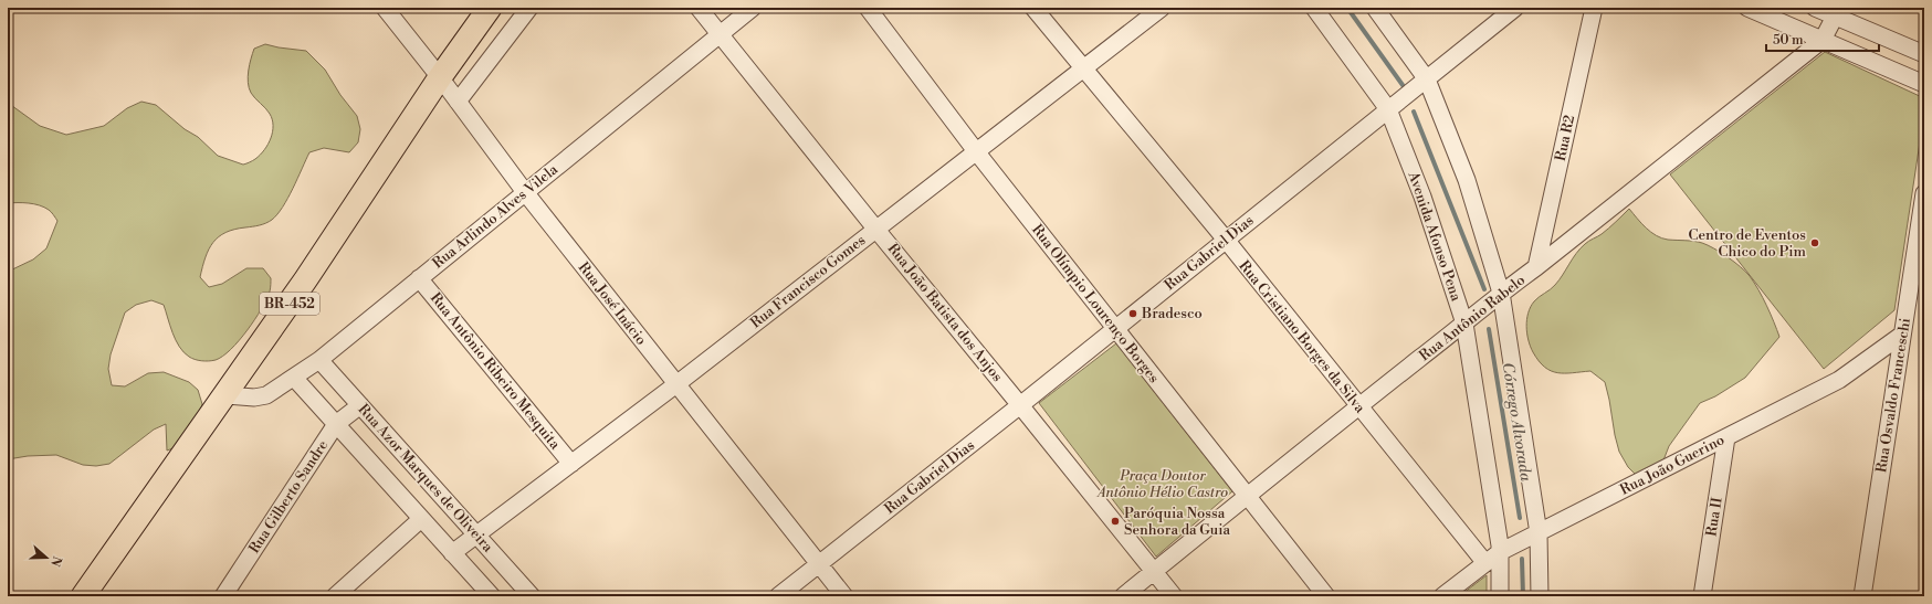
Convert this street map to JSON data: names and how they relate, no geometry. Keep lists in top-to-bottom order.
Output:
{
  "streets": {
    "highway": ["BR-452"],
    "street": [
      "Rua R2",
      "Rua Arlindo Alves Vilela",
      "Avenida Afonso Pena",
      "Rua Gabriel Dias",
      "Rua Francisco Gomes",
      "Rua José Inácio",
      "Rua Olímpio Lourenço Borges",
      "Rua João Batista dos Anjos",
      "Rua Antônio Rabelo",
      "Rua Cristiano Borges da Silva",
      "Rua Antônio Ribeiro Mesquita",
      "Rua Osvaldo Franceschi",
      "Rua João Guerino",
      "Rua Azor Marques de Oliveira",
      "Rua Gilberto Sandre",
      "Rua II"
    ]
  },
  "crossings": [
    ["Rua R2", "Rua Antônio Rabelo"],
    ["Rua Arlindo Alves Vilela", "BR-452"],
    ["Rua Arlindo Alves Vilela", "Rua José Inácio"],
    ["Rua Arlindo Alves Vilela", "Rua João Batista dos Anjos"],
    ["Rua Arlindo Alves Vilela", "Rua Antônio Ribeiro Mesquita"],
    ["Rua Arlindo Alves Vilela", "Rua Azor Marques de Oliveira"],
    ["Avenida Afonso Pena", "Rua Gabriel Dias"],
    ["Avenida Afonso Pena", "Rua Antônio Rabelo"],
    ["Avenida Afonso Pena", "Rua João Guerino"],
    ["Rua Gabriel Dias", "Rua José Inácio"],
    ["Rua Gabriel Dias", "Rua Olímpio Lourenço Borges"],
    ["Rua Gabriel Dias", "Rua João Batista dos Anjos"],
    ["Rua Gabriel Dias", "Rua Cristiano Borges da Silva"],
    ["Rua Francisco Gomes", "Rua José Inácio"],
    ["Rua Francisco Gomes", "Rua Olímpio Lourenço Borges"],
    ["Rua Francisco Gomes", "Rua João Batista dos Anjos"],
    ["Rua Francisco Gomes", "Rua Cristiano Borges da Silva"],
    ["Rua Francisco Gomes", "Rua Antônio Ribeiro Mesquita"],
    ["Rua Francisco Gomes", "Rua Azor Marques de Oliveira"],
    ["BR-452", "Rua José Inácio"],
    ["Rua Olímpio Lourenço Borges", "Rua Antônio Rabelo"],
    ["Rua João Batista dos Anjos", "Rua Antônio Rabelo"],
    ["Rua Antônio Rabelo", "Rua Cristiano Borges da Silva"],
    ["Rua Cristiano Borges da Silva", "Rua João Guerino"],
    ["Rua Osvaldo Franceschi", "Rua João Guerino"],
    ["Rua João Guerino", "Rua II"],
    ["Rua Azor Marques de Oliveira", "Rua Gilberto Sandre"]
  ],
  "water": ["Córrego Alvorada"],
  "parks": ["Praça Doutor Antônio Hélio Castro"],
  "places": ["Centro de Eventos Chico do Pim", "Bradesco", "Paróquia Nossa Senhora da Guia"],
  "scale_bar": "50 m",
  "north": "right"
}
